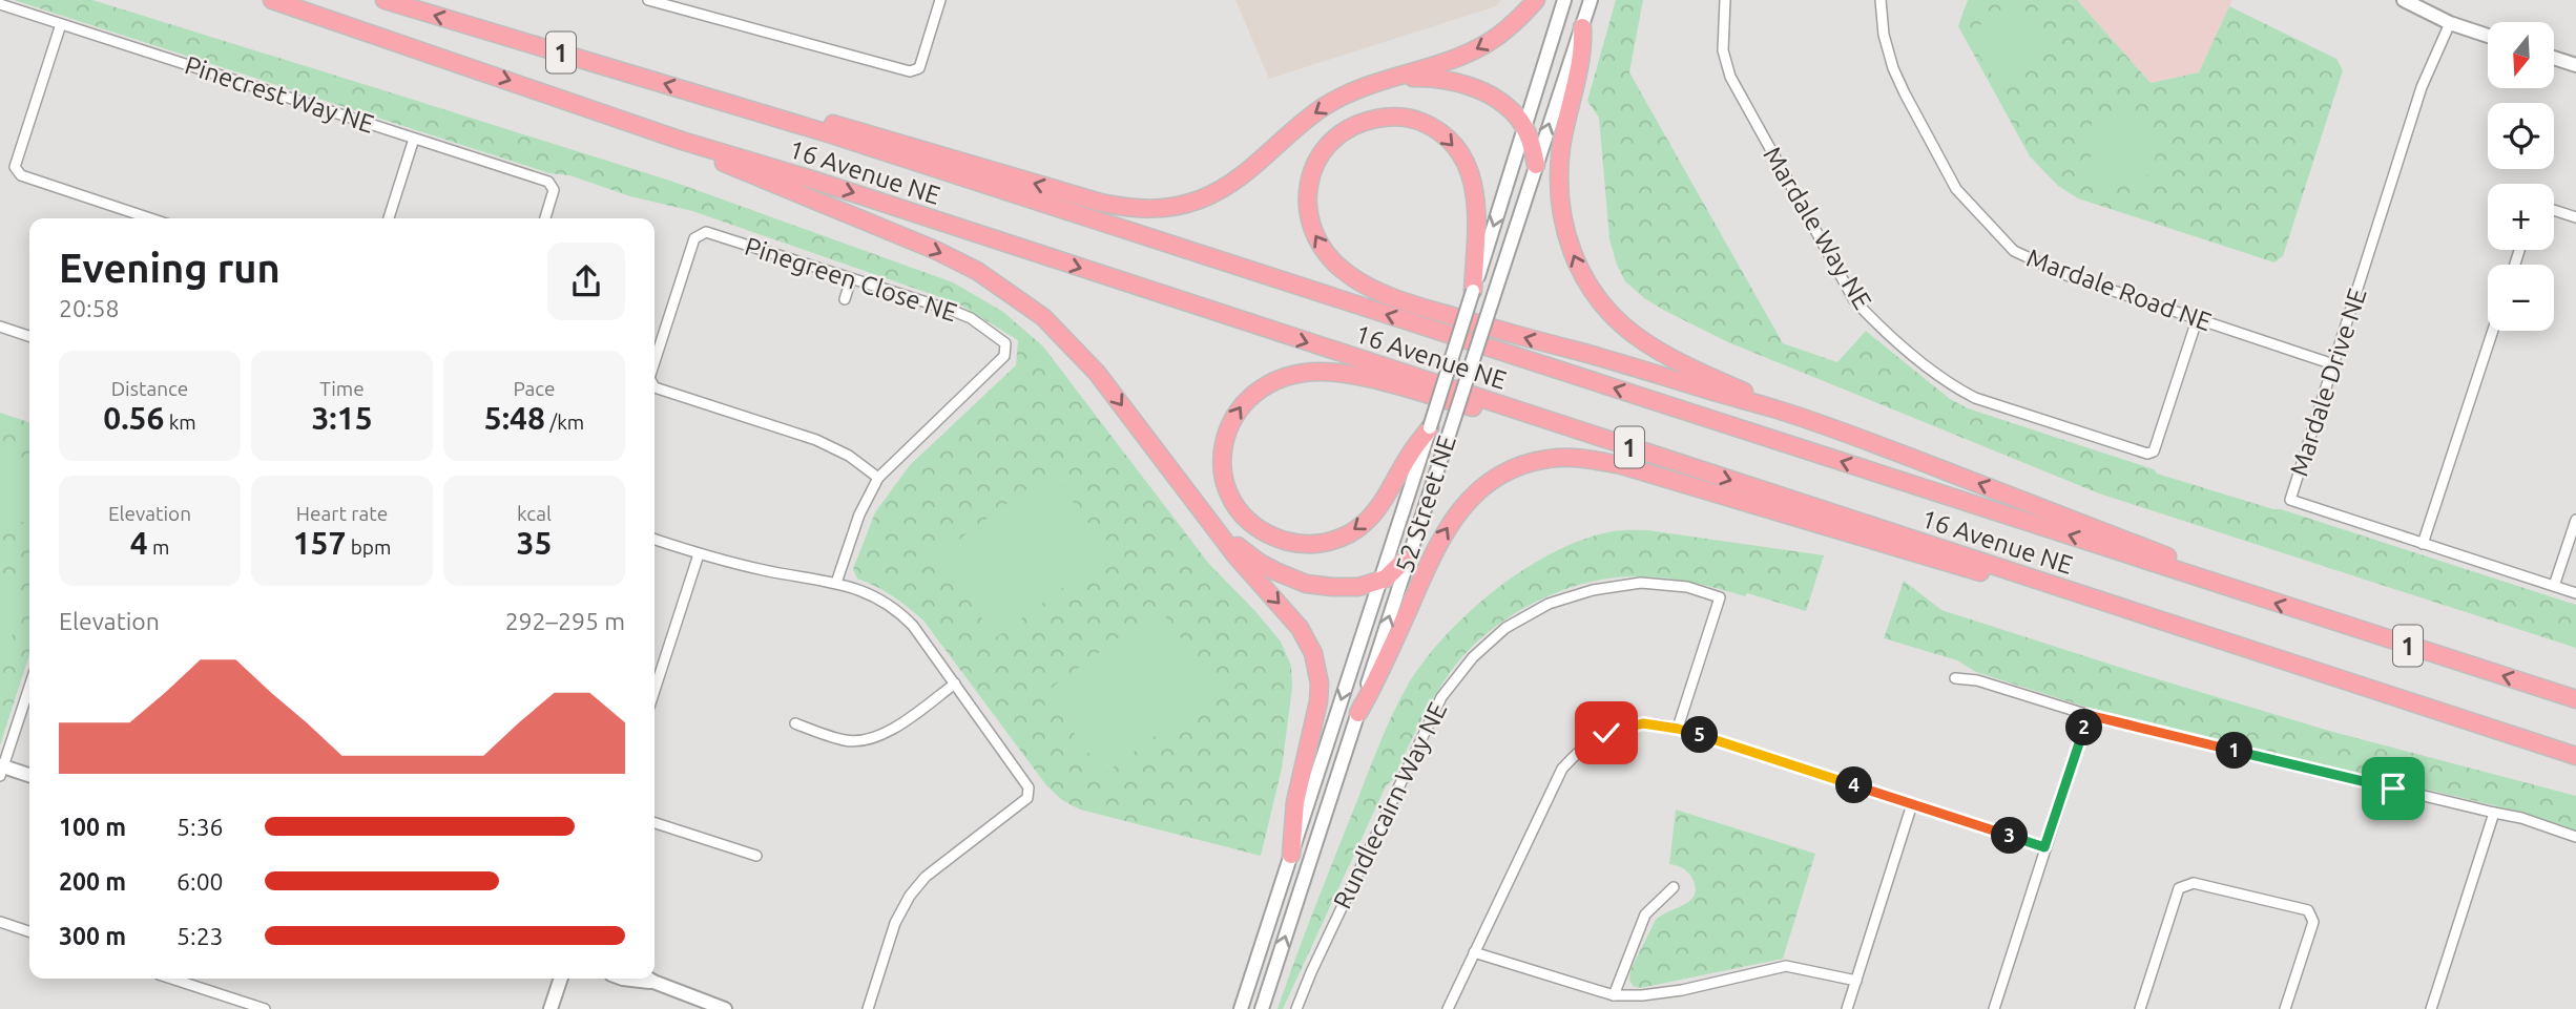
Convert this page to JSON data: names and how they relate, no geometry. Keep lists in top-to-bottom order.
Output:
{
  "streets": {
    "highway": ["1", "16 Avenue NE"],
    "main road": ["52 Street NE"],
    "street": [
      "Pinecrest Way NE",
      "Mardale Way NE",
      "Pinegreen Close NE",
      "Mardale Road NE",
      "Mardale Drive NE",
      "Rundlecairn Way NE"
    ]
  },
  "crossings": [
    ["Mardale Way NE", "Mardale Road NE"],
    ["Mardale Road NE", "Mardale Drive NE"]
  ],
  "north": "bottom",
  "page": {
    "map_buttons": ["+", "−"],
    "heading": ["Evening run", "20:58"],
    "stats": [
      ["Distance", "0.56 km"],
      ["Time", "3:15"],
      ["Pace", "5:48 /km"],
      ["Elevation", "4 m"],
      ["Heart rate", "157 bpm"],
      ["kcal", "35"]
    ],
    "chart": ["Elevation", "292–295 m"],
    "pins": [
      "2",
      "5",
      "1",
      "4",
      "3"
    ],
    "list": [
      {
        "name": "100 m",
        "note": "5:36"
      },
      {
        "name": "200 m",
        "note": "6:00"
      },
      {
        "name": "300 m",
        "note": "5:23"
      }
    ]
  }
}
